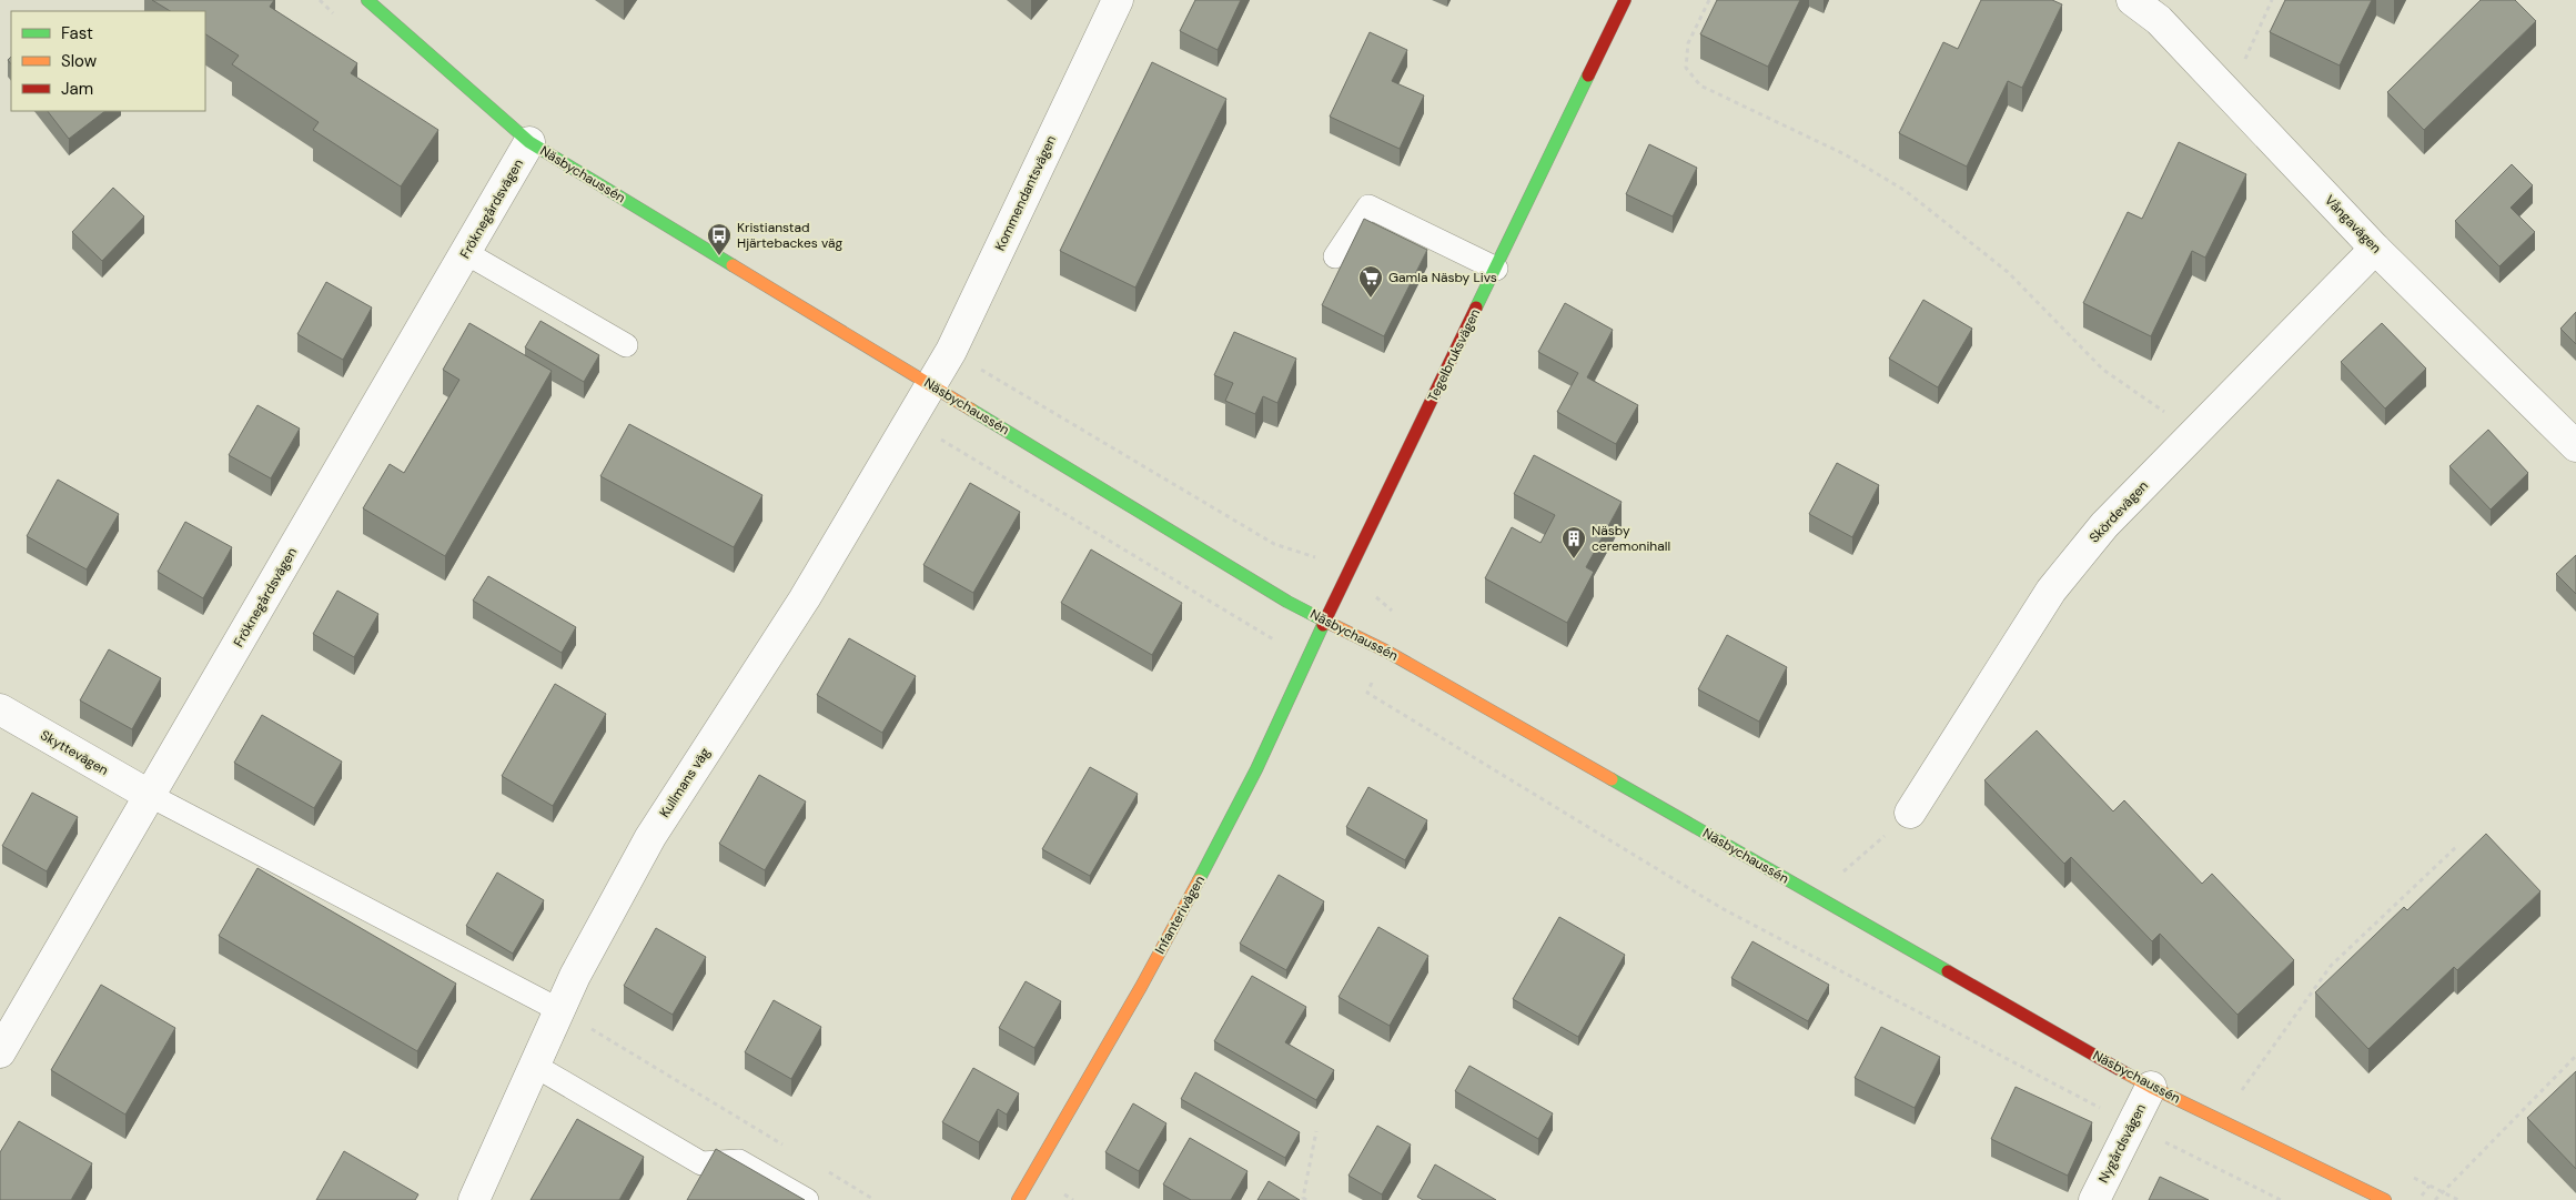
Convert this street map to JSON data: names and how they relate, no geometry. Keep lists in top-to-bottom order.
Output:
{
  "streets": {
    "street": [
      "Näsbychaussén",
      "Kommendantsvägen",
      "Fröknegårdsvägen",
      "Vångavägen",
      "Tegelbruksvägen",
      "Skördevägen",
      "Skyttevägen",
      "Kullmans väg",
      "Infanterivägen",
      "Nygårdsvägen"
    ]
  },
  "crossings": [
    ["Näsbychaussén", "Kommendantsvägen"],
    ["Näsbychaussén", "Fröknegårdsvägen"],
    ["Näsbychaussén", "Tegelbruksvägen"],
    ["Näsbychaussén", "Kullmans väg"],
    ["Näsbychaussén", "Infanterivägen"],
    ["Näsbychaussén", "Nygårdsvägen"],
    ["Kommendantsvägen", "Kullmans väg"],
    ["Fröknegårdsvägen", "Skyttevägen"],
    ["Vångavägen", "Skördevägen"],
    ["Tegelbruksvägen", "Infanterivägen"]
  ],
  "places": {
    "bus stop": ["Kristianstad Hjärtebackes väg"],
    "supermarket": ["Gamla Näsby Livs"],
    "building": ["Näsby ceremonihall"]
  },
  "legend": ["Fast", "Slow", "Jam"]
}
